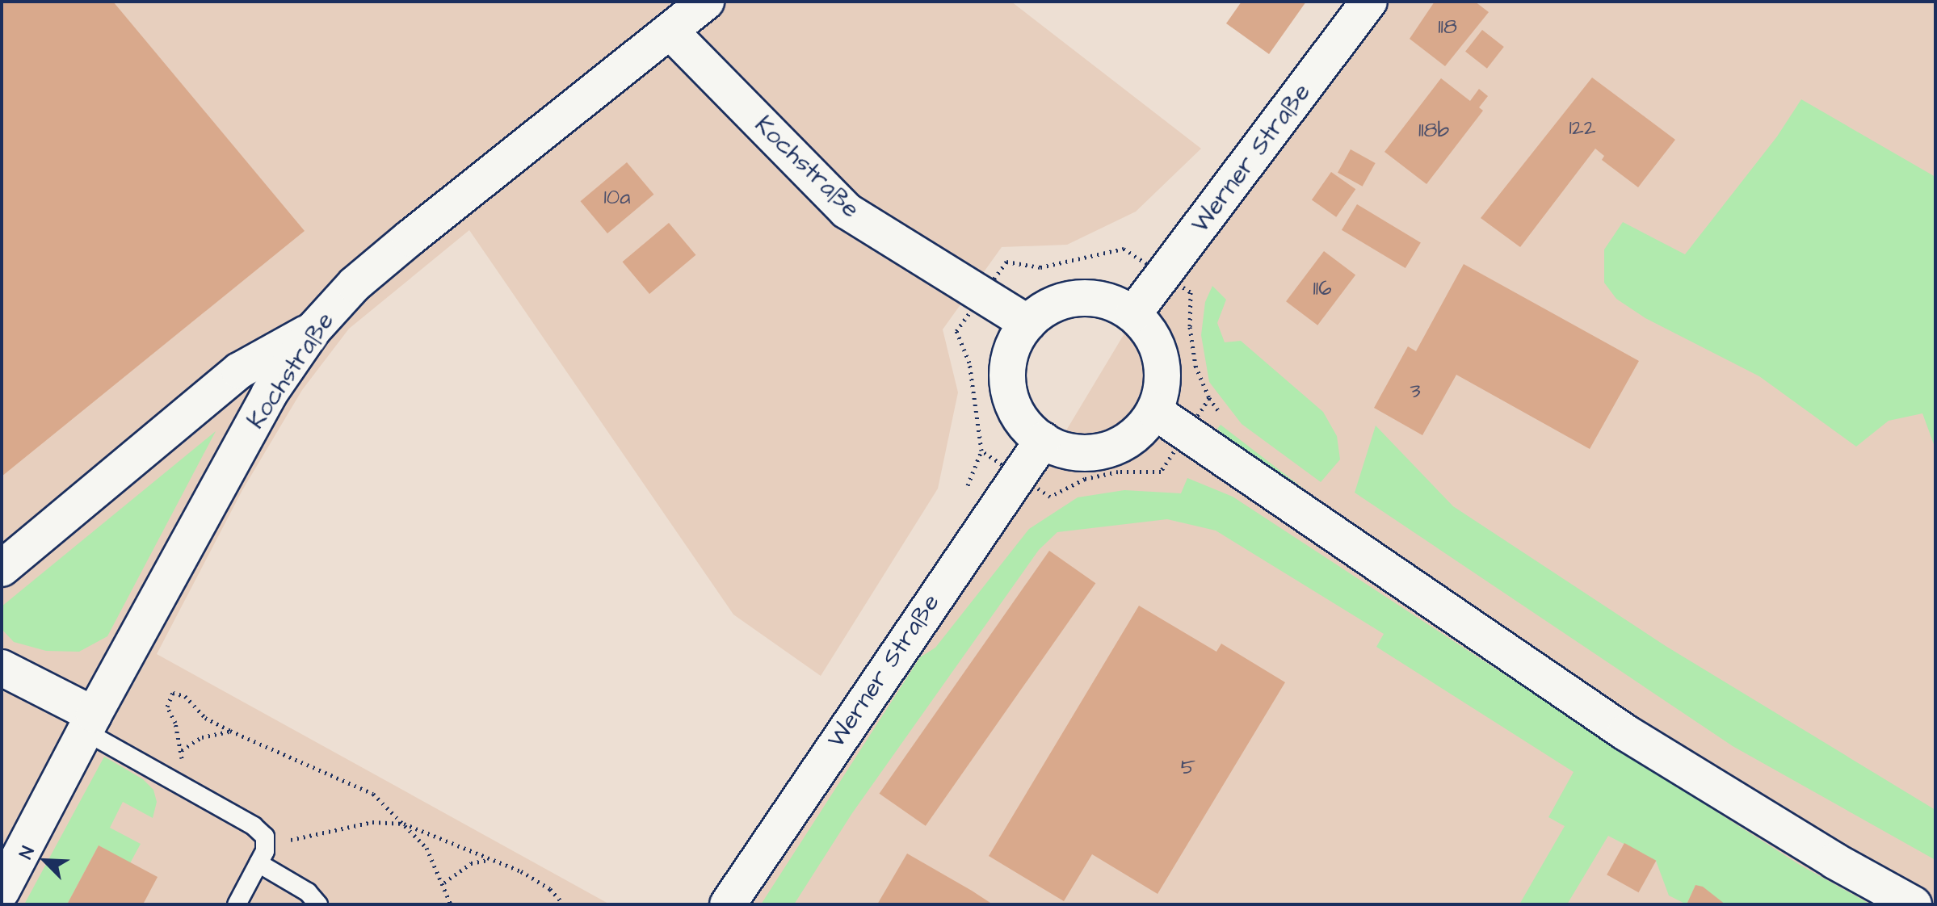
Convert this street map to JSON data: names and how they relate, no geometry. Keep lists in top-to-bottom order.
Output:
{
  "streets": {
    "street": ["Werner Straße", "Kochstraße"]
  },
  "crossings": [
    ["Werner Straße", "Kochstraße"]
  ],
  "house_numbers": [
    "118",
    "122",
    "118b",
    "10a",
    "116",
    "3",
    "5"
  ],
  "north": "top left"
}
